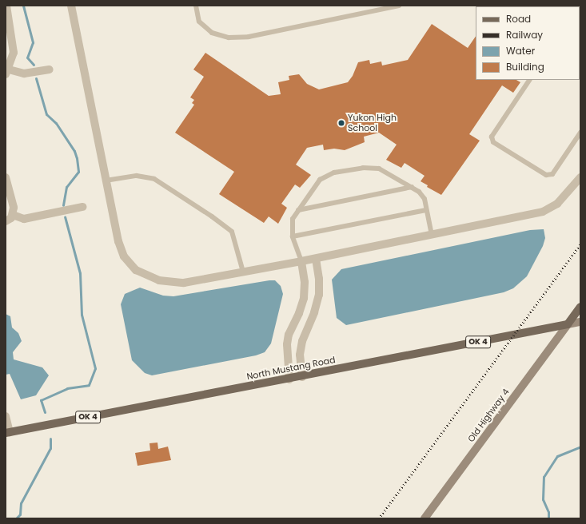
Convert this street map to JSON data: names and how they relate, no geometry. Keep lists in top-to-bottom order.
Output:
{
  "streets": {
    "main road": ["OK 4", "North Mustang Road", "Old Highway 4"]
  },
  "crossings": [
    ["North Mustang Road", "Old Highway 4"]
  ],
  "places": ["Yukon High School"],
  "legend": [
    "Road",
    "Railway",
    "Water",
    "Building"
  ]
}
